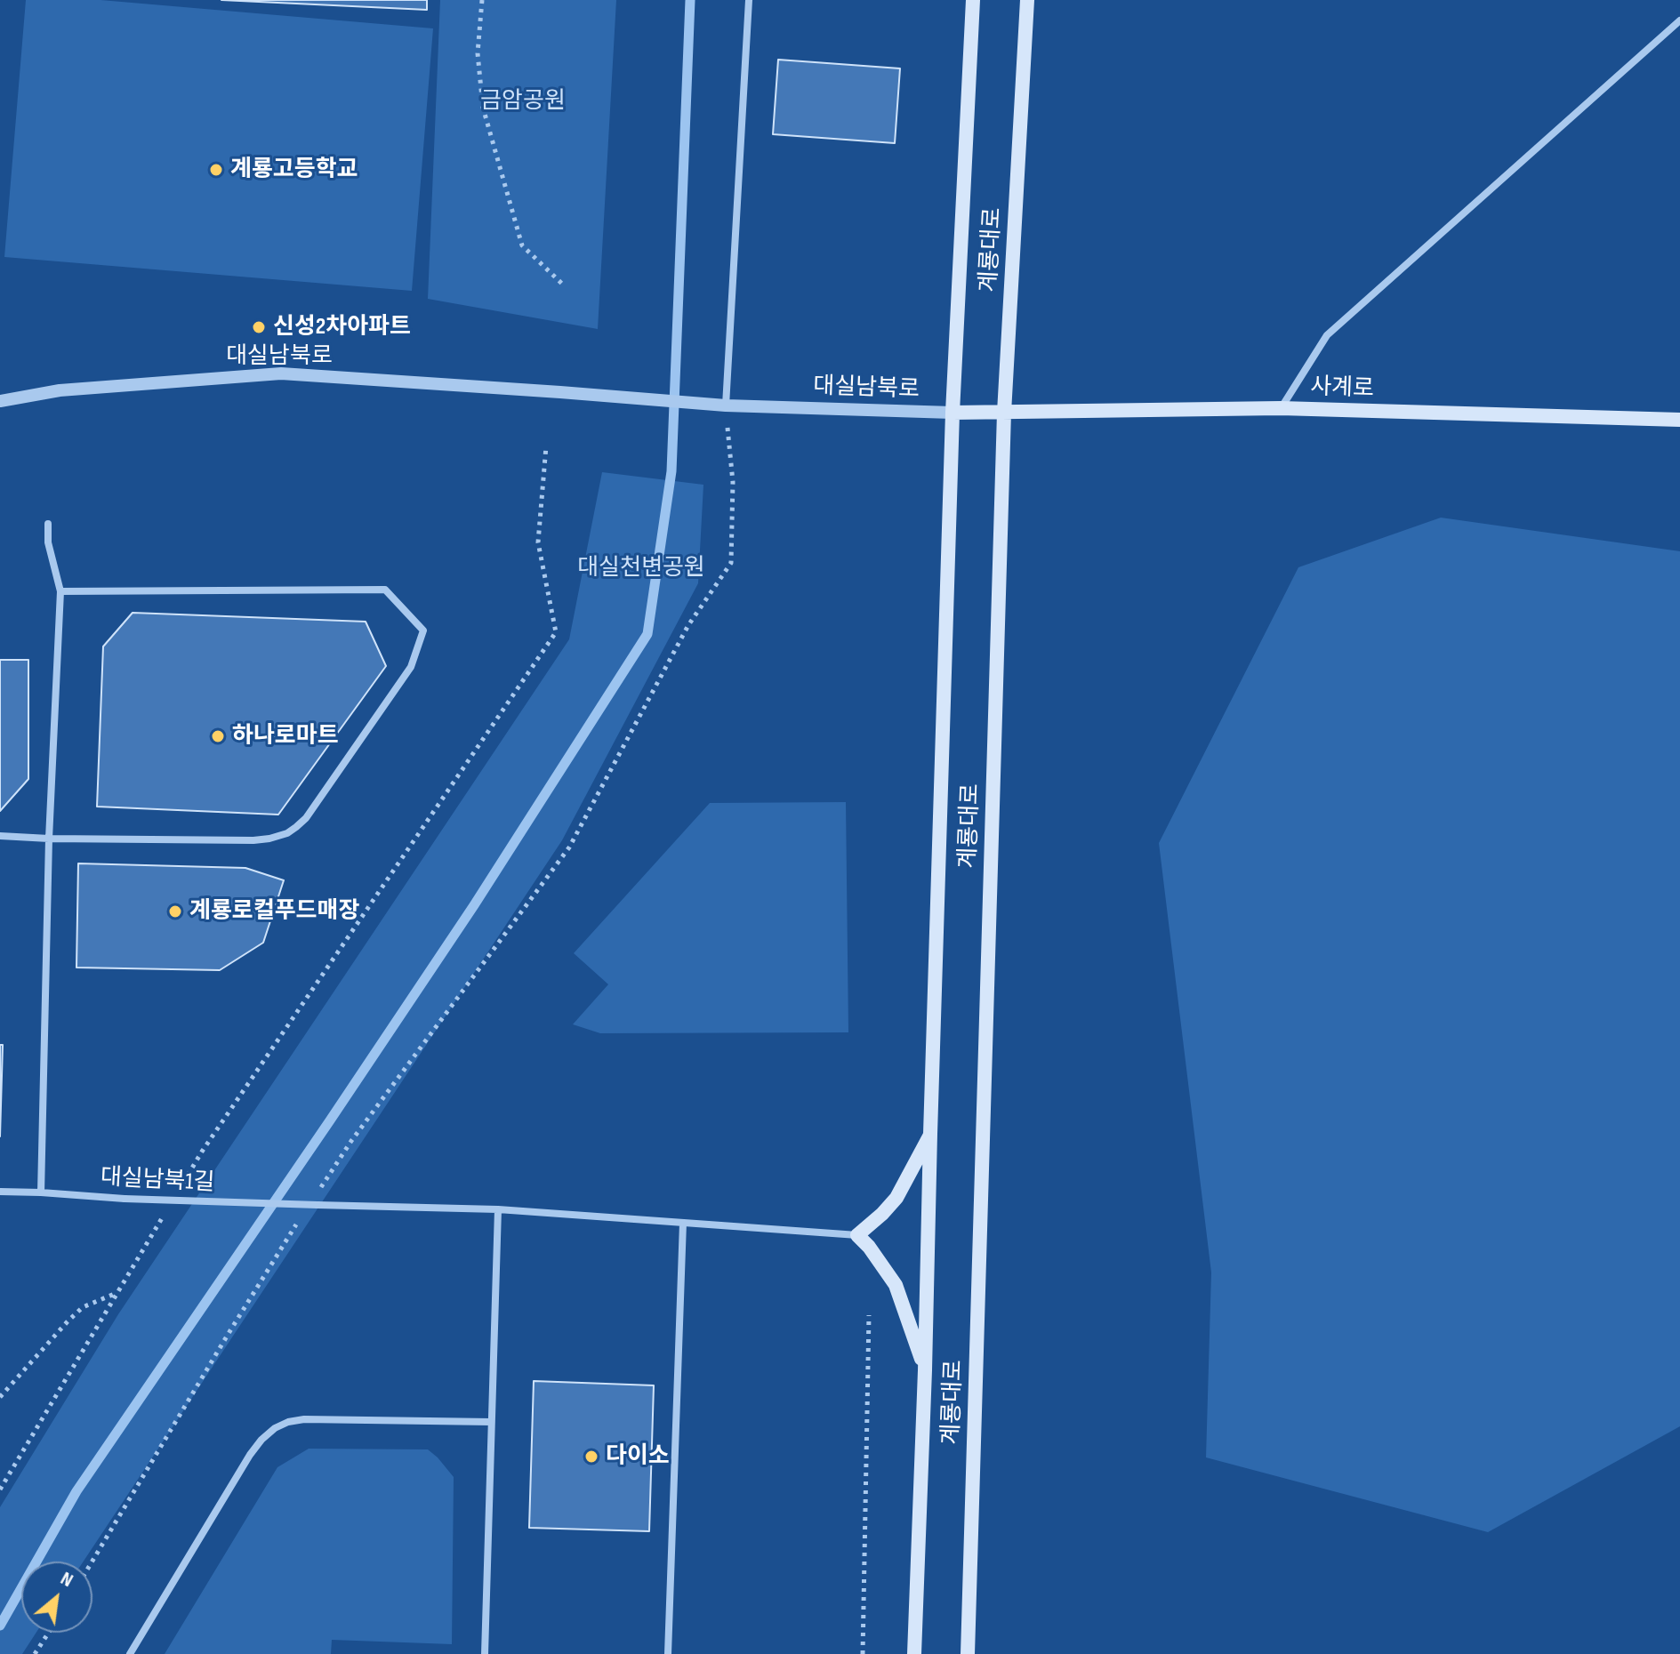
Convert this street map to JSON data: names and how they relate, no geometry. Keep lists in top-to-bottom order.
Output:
{
  "streets": {
    "main road": ["계룡대로", "대실남북로", "사계로"],
    "street": ["대실남북1길"]
  },
  "crossings": [
    ["계룡대로", "대실남북로"],
    ["계룡대로", "사계로"],
    ["대실남북로", "사계로"]
  ],
  "parks": ["금암공원", "대실천변공원"],
  "places": [
    "계룡고등학교",
    "신성2차아파트",
    "하나로마트",
    "계룡로컬푸드매장",
    "다이소"
  ],
  "north": "top right"
}
